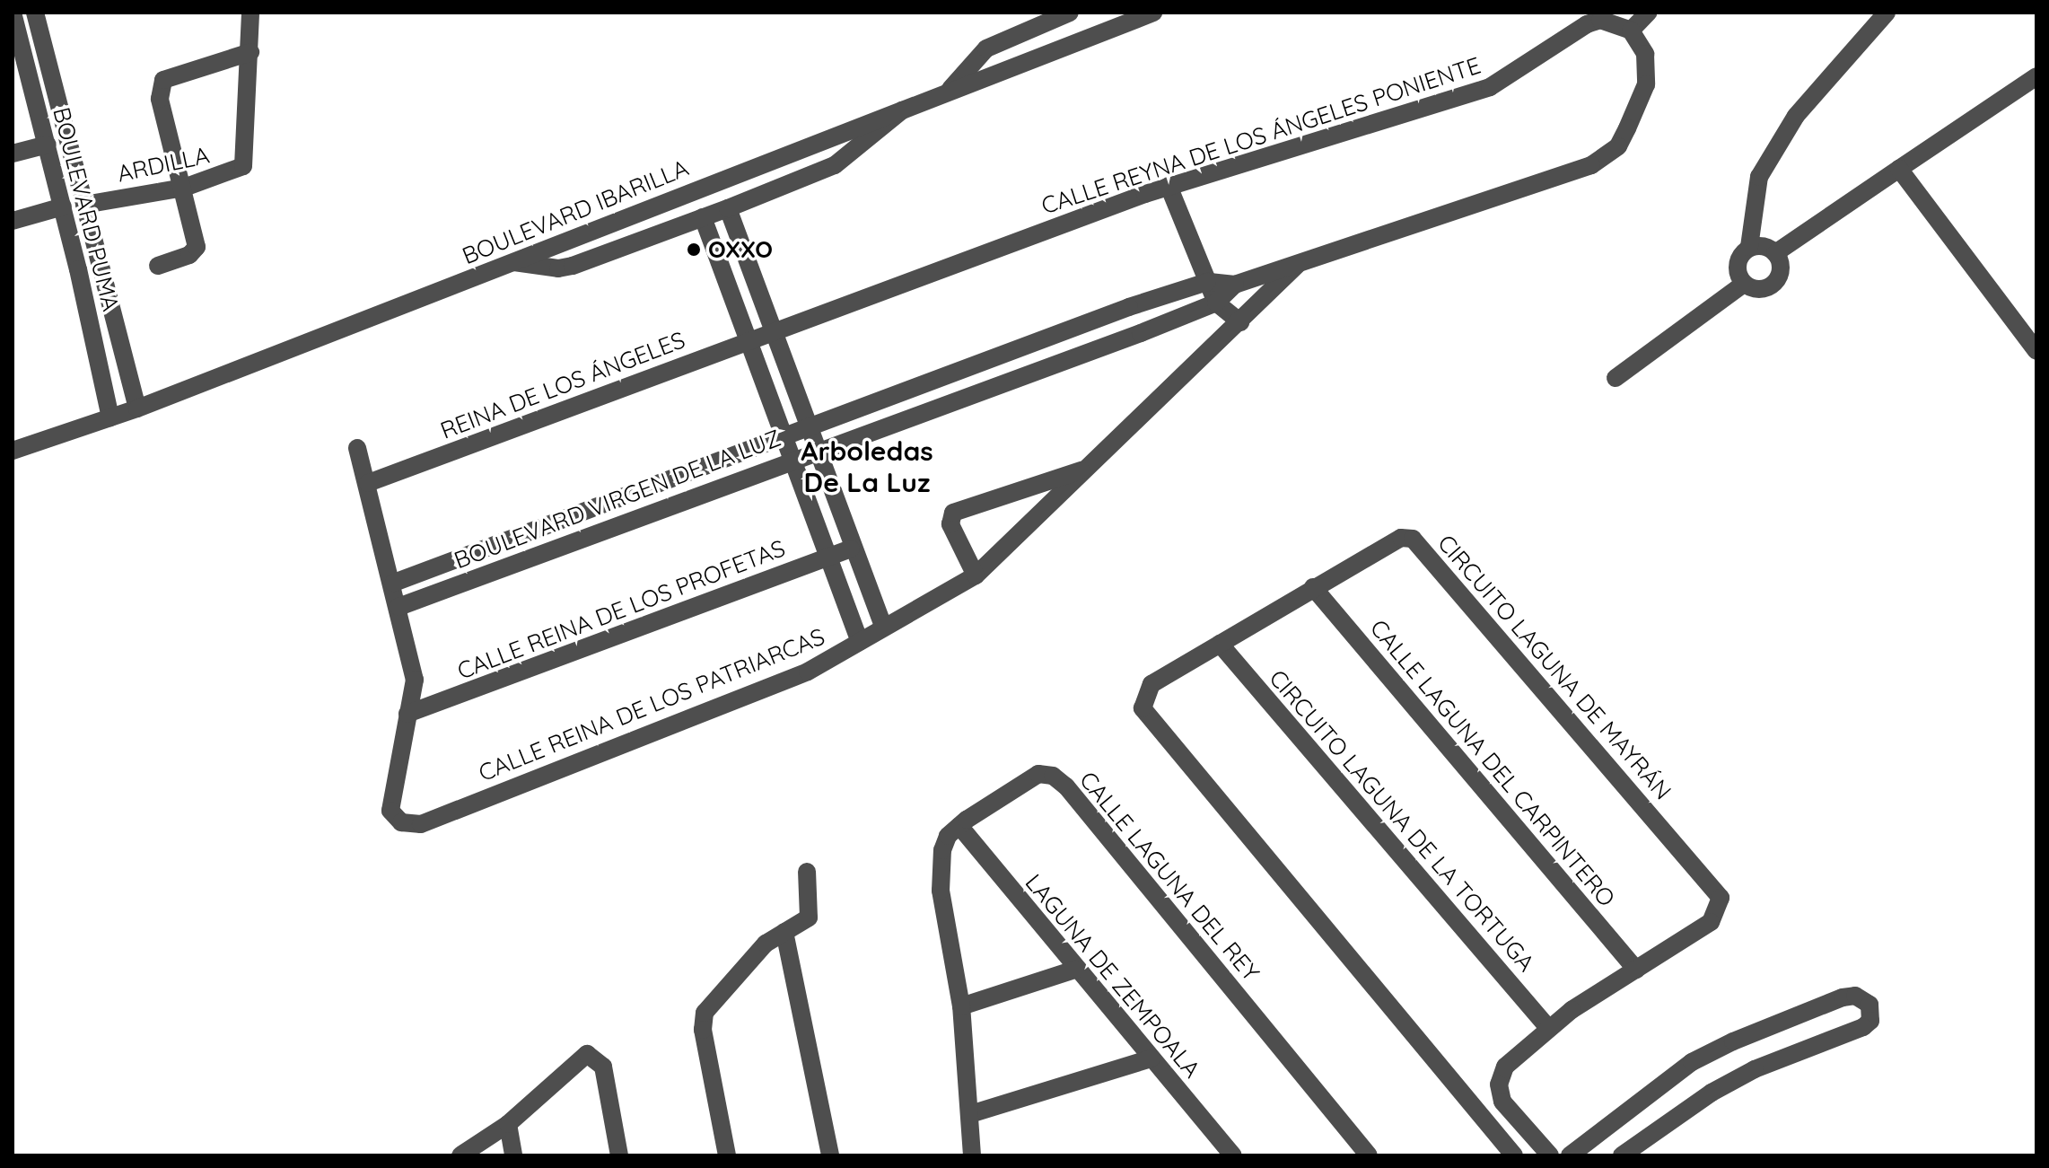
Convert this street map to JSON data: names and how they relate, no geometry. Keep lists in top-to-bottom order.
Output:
{
  "streets": {
    "street": [
      "CALLE REYNA DE LOS ÁNGELES PONIENTE",
      "ARDILLA",
      "BOULEVARD PUMA",
      "BOULEVARD IBARILLA",
      "REINA DE LOS ÁNGELES",
      "BOULEVARD VIRGEN DE LA LUZ",
      "CALLE REINA DE LOS PROFETAS",
      "CIRCUITO LAGUNA DE MAYRÁN",
      "CALLE REINA DE LOS PATRIARCAS",
      "CALLE LAGUNA DEL CARPINTERO",
      "CIRCUITO LAGUNA DE LA TORTUGA",
      "CALLE LAGUNA DEL REY",
      "LAGUNA DE ZEMPOALA"
    ]
  },
  "crossings": [
    ["CALLE REYNA DE LOS ÁNGELES PONIENTE", "REINA DE LOS ÁNGELES"],
    ["ARDILLA", "BOULEVARD PUMA"],
    ["BOULEVARD PUMA", "BOULEVARD IBARILLA"],
    ["CALLE REINA DE LOS PROFETAS", "CALLE REINA DE LOS PATRIARCAS"],
    ["CIRCUITO LAGUNA DE MAYRÁN", "CALLE LAGUNA DEL CARPINTERO"],
    ["CIRCUITO LAGUNA DE MAYRÁN", "CIRCUITO LAGUNA DE LA TORTUGA"],
    ["CALLE LAGUNA DEL REY", "LAGUNA DE ZEMPOALA"]
  ],
  "districts": ["Arboledas De La Luz"],
  "places": ["OXXO"]
}
